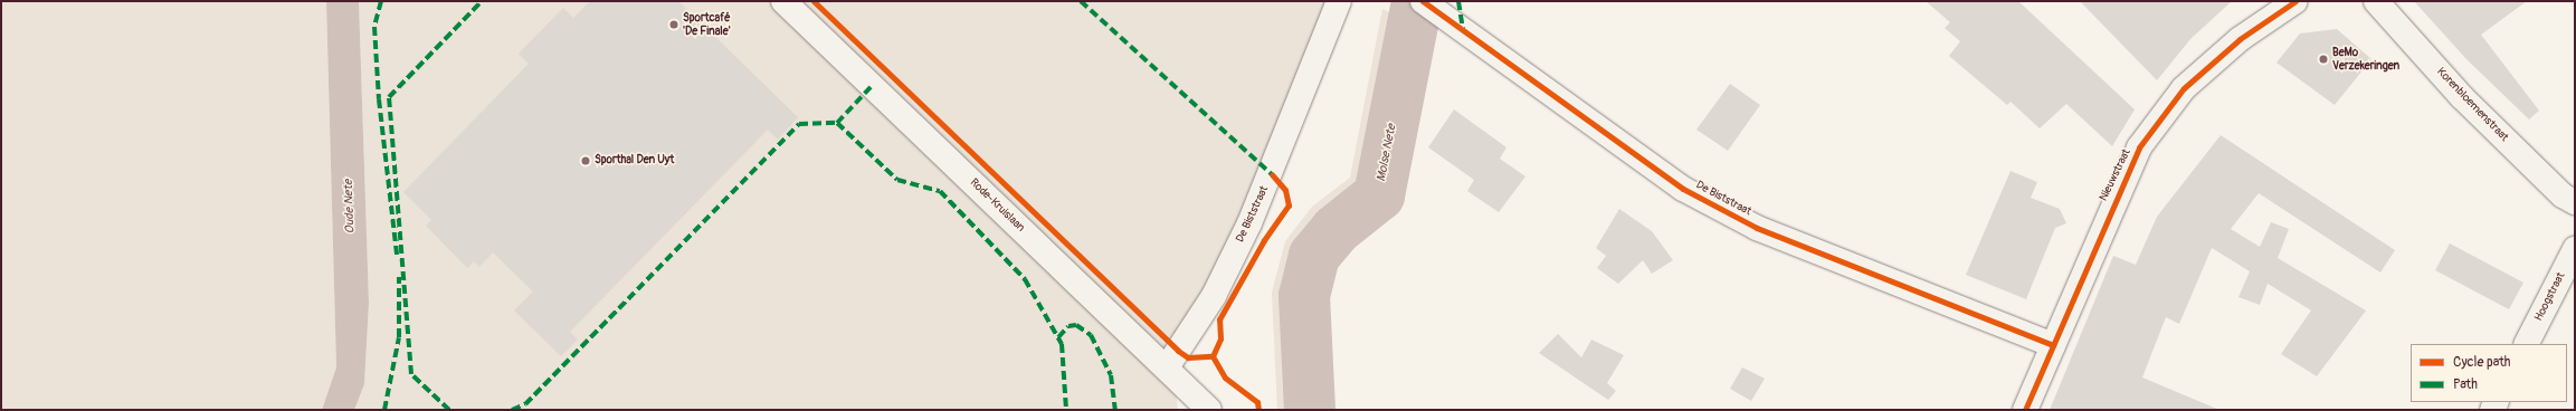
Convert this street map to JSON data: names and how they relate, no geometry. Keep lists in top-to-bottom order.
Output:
{
  "streets": {
    "street": [
      "Korenbloemenstraat",
      "Nieuwstraat",
      "De Biststraat",
      "Rode-Kruislaan",
      "Hoogstraat"
    ]
  },
  "crossings": [
    ["Nieuwstraat", "De Biststraat"],
    ["De Biststraat", "Rode-Kruislaan"]
  ],
  "water": ["Molse Nete", "Oude Nete"],
  "places": ["Sportcafé 'De Finale'", "BeMo Verzekeringen", "Sporthal Den Uyt"],
  "legend": ["Cycle path", "Path"]
}
